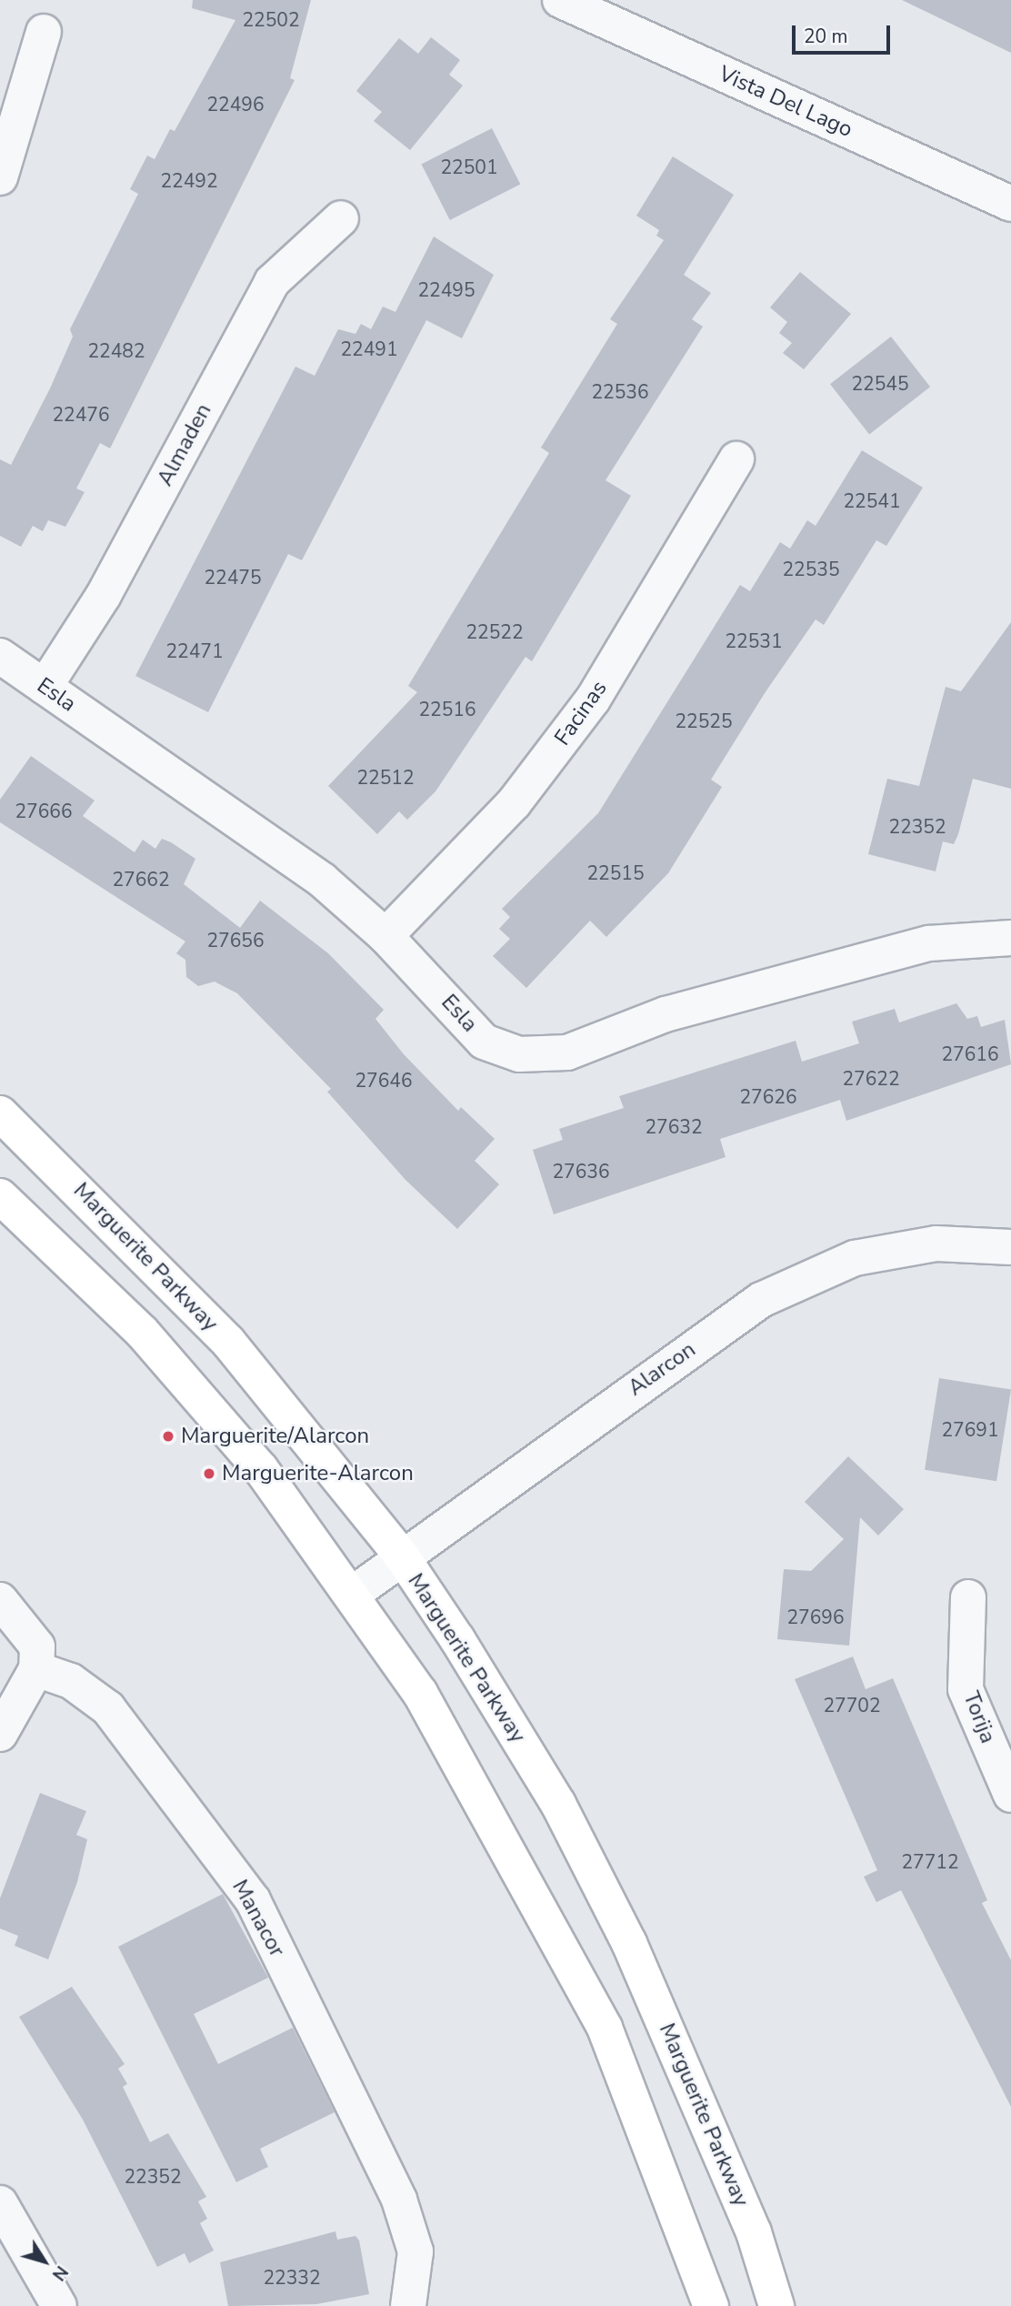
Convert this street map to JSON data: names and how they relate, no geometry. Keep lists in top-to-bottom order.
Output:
{
  "streets": {
    "main road": ["Marguerite Parkway"],
    "street": [
      "Vista Del Lago",
      "Almaden",
      "Esla",
      "Facinas",
      "Alarcon",
      "Torija",
      "Manacor"
    ]
  },
  "crossings": [
    ["Almaden", "Esla"],
    ["Esla", "Facinas"],
    ["Marguerite Parkway", "Alarcon"]
  ],
  "places": ["Marguerite/Alarcon", "Marguerite-Alarcon"],
  "house_numbers": [
    "22502",
    "22496",
    "22501",
    "22492",
    "22495",
    "22491",
    "22482",
    "22545",
    "22536",
    "22476",
    "22541",
    "22535",
    "22475",
    "22522",
    "22531",
    "22471",
    "22516",
    "22525",
    "22512",
    "27666",
    "22352",
    "22515",
    "27662",
    "27656",
    "27616",
    "27622",
    "27646",
    "27626",
    "27632",
    "27636",
    "27691",
    "27696",
    "27702",
    "27712",
    "22352",
    "22332"
  ],
  "scale_bar": "20 m",
  "north": "bottom right"
}
